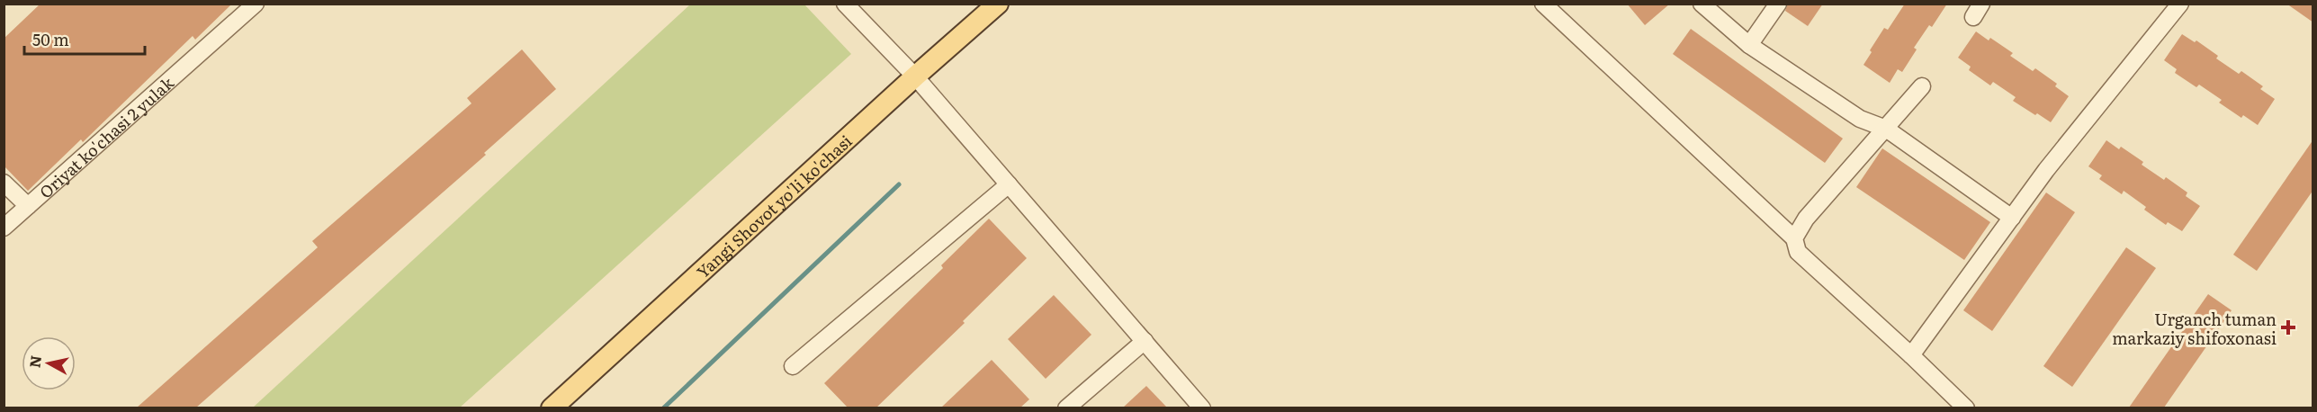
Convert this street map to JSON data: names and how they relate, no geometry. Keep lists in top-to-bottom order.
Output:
{
  "streets": {
    "main road": ["Yangi Shovot yo'li ko'chasi"],
    "street": ["Oriyat ko'chasi 2 yulak"]
  },
  "places": {
    "health": ["Urganch tuman markaziy shifoxonasi"]
  },
  "scale_bar": "50 m",
  "north": "left"
}
